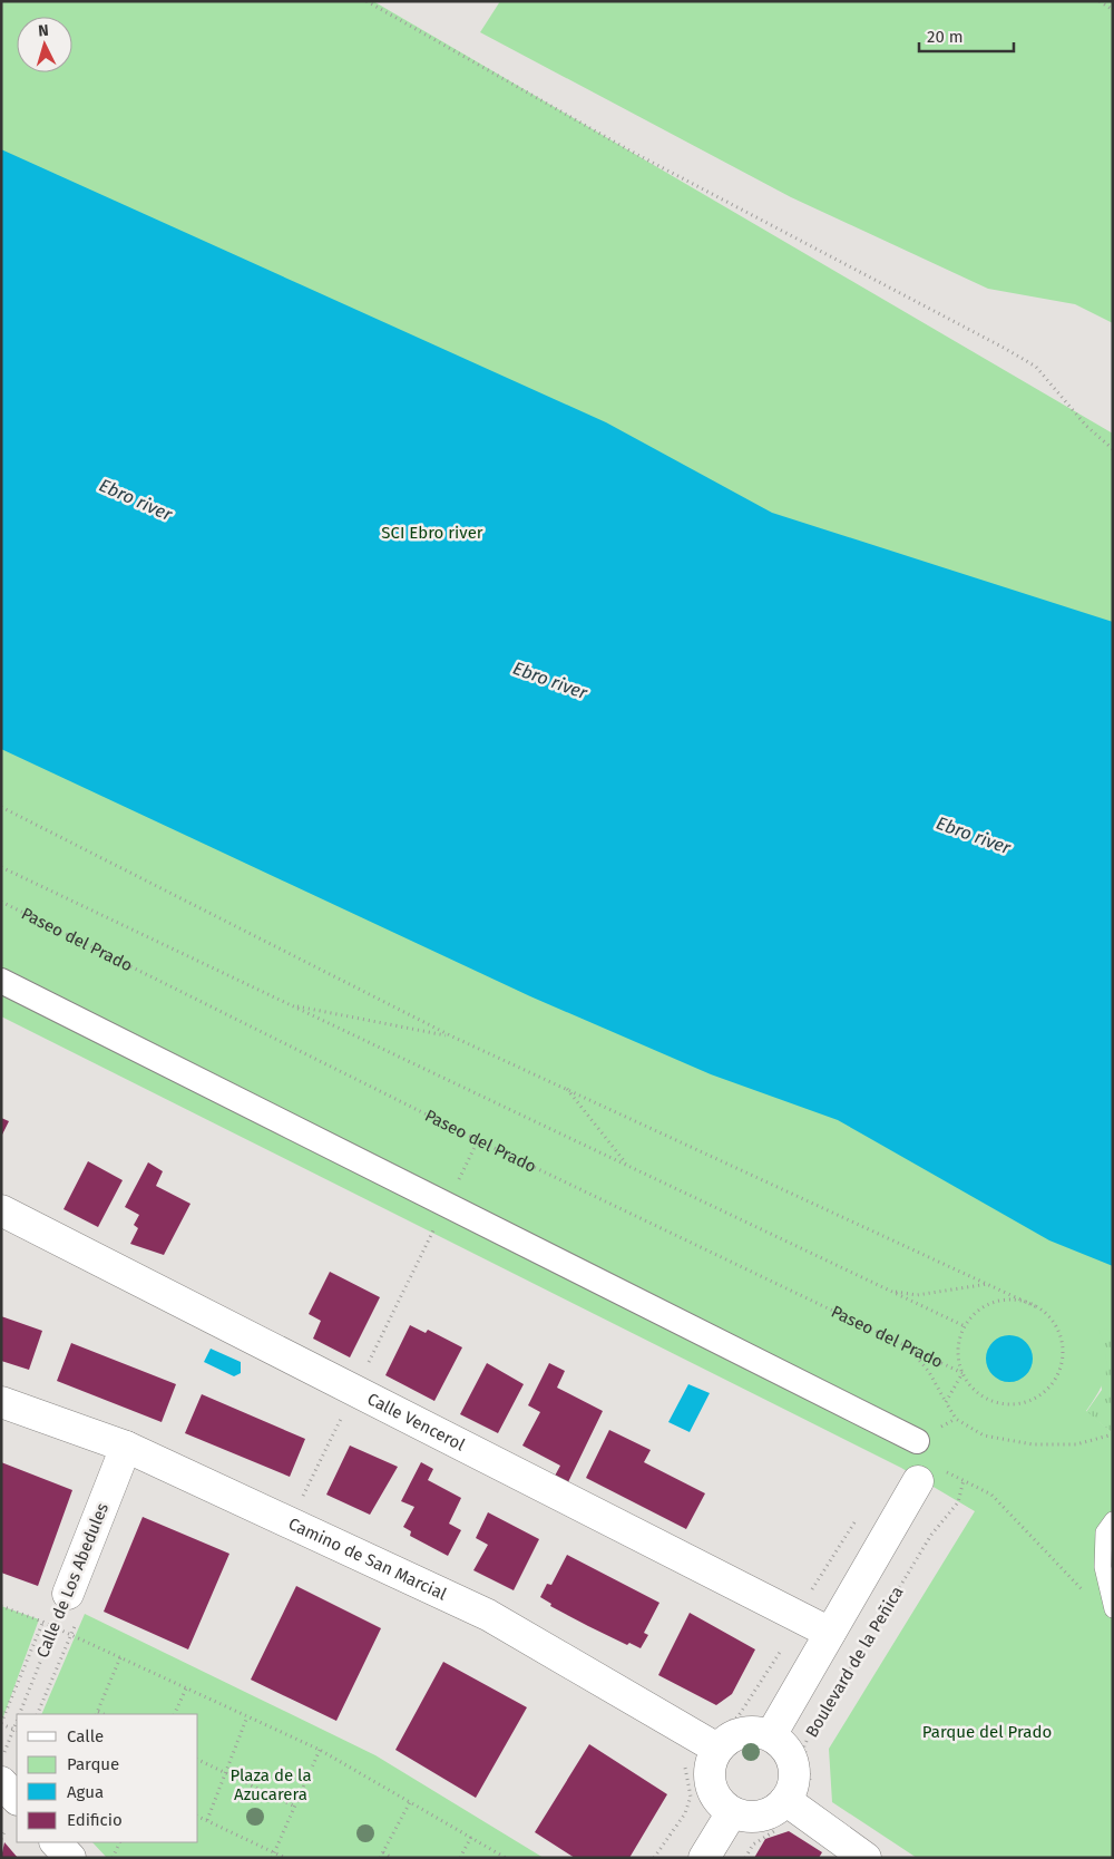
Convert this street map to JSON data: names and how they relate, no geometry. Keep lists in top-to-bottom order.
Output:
{
  "streets": {
    "street": ["Calle Vencerol", "Camino de San Marcial", "Calle de Los Abedules"],
    "path": ["Paseo del Prado", "Boulevard de la Peñica"]
  },
  "crossings": [
    ["Camino de San Marcial", "Calle de Los Abedules"],
    ["Camino de San Marcial", "Boulevard de la Peñica"]
  ],
  "water": ["Ebro river"],
  "parks": ["SCI Ebro river", "Parque del Prado", "Plaza de la Azucarera"],
  "legend": [
    "Calle",
    "Parque",
    "Agua",
    "Edificio"
  ],
  "scale_bar": "20 m",
  "north": "top"
}
